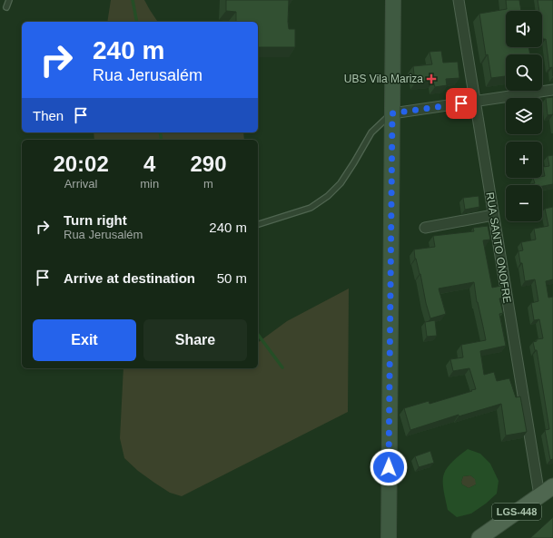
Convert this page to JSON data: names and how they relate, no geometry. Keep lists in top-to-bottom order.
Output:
{
  "streets": {
    "main road": ["LGS-448"],
    "street": ["RUA SANTO ONOFRE"]
  },
  "crossings": [
    ["RUA SANTO ONOFRE", "LGS-448"]
  ],
  "places": {
    "health": ["UBS Vila Mariza"]
  },
  "page": {
    "map_buttons": ["+", "−"],
    "turn": ["240 m", "Rua Jerusalém"],
    "then": "Then",
    "eta": [
      "20:02",
      "Arrival",
      "4",
      "min",
      "290",
      "m"
    ],
    "list": [
      {
        "name": "Turn right",
        "note": "Rua Jerusalém",
        "value": "240 m"
      },
      {
        "name": "Arrive at destination",
        "value": "50 m"
      }
    ],
    "buttons": ["Exit", "Share"]
  }
}
